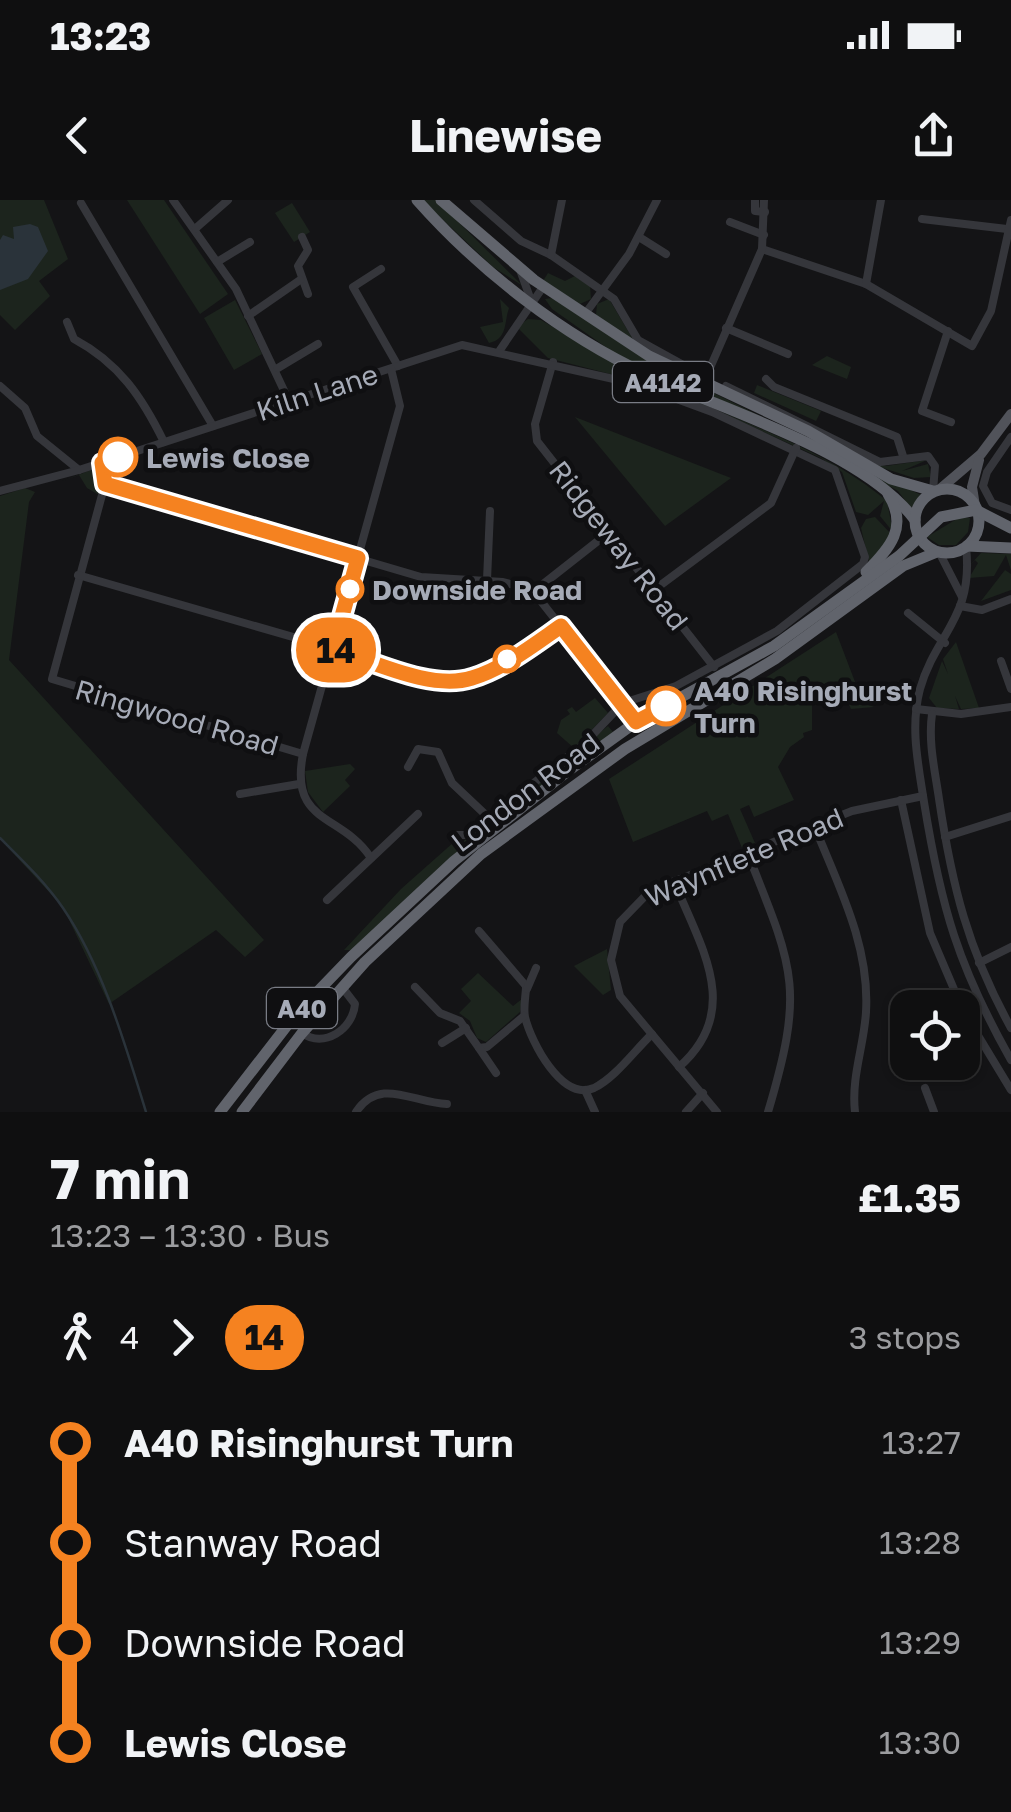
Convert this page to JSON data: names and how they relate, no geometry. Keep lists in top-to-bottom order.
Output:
{
  "streets": {
    "highway": ["A4142", "London Road", "A40"],
    "street": [
      "Kiln Lane",
      "Ridgeway Road",
      "Ringwood Road",
      "Waynflete Road"
    ]
  },
  "crossings": [
    ["Ridgeway Road", "London Road"],
    ["London Road", "A40"]
  ],
  "places": ["Lewis Close", "Downside Road", "A40 Risinghurst Turn"],
  "lines": ["bus line 14"],
  "page": {
    "status": "13:23",
    "header": "Linewise",
    "on_map": "14",
    "heading": ["7 min", "13:23 – 13:30 · Bus", "£1.35"],
    "legs": ["4", "14", "3 stops"],
    "list": [
      {
        "name": "A40 Risinghurst Turn",
        "value": "13:27"
      },
      {
        "name": "Stanway Road",
        "value": "13:28"
      },
      {
        "name": "Downside Road",
        "value": "13:29"
      },
      {
        "name": "Lewis Close",
        "value": "13:30"
      }
    ]
  }
}
